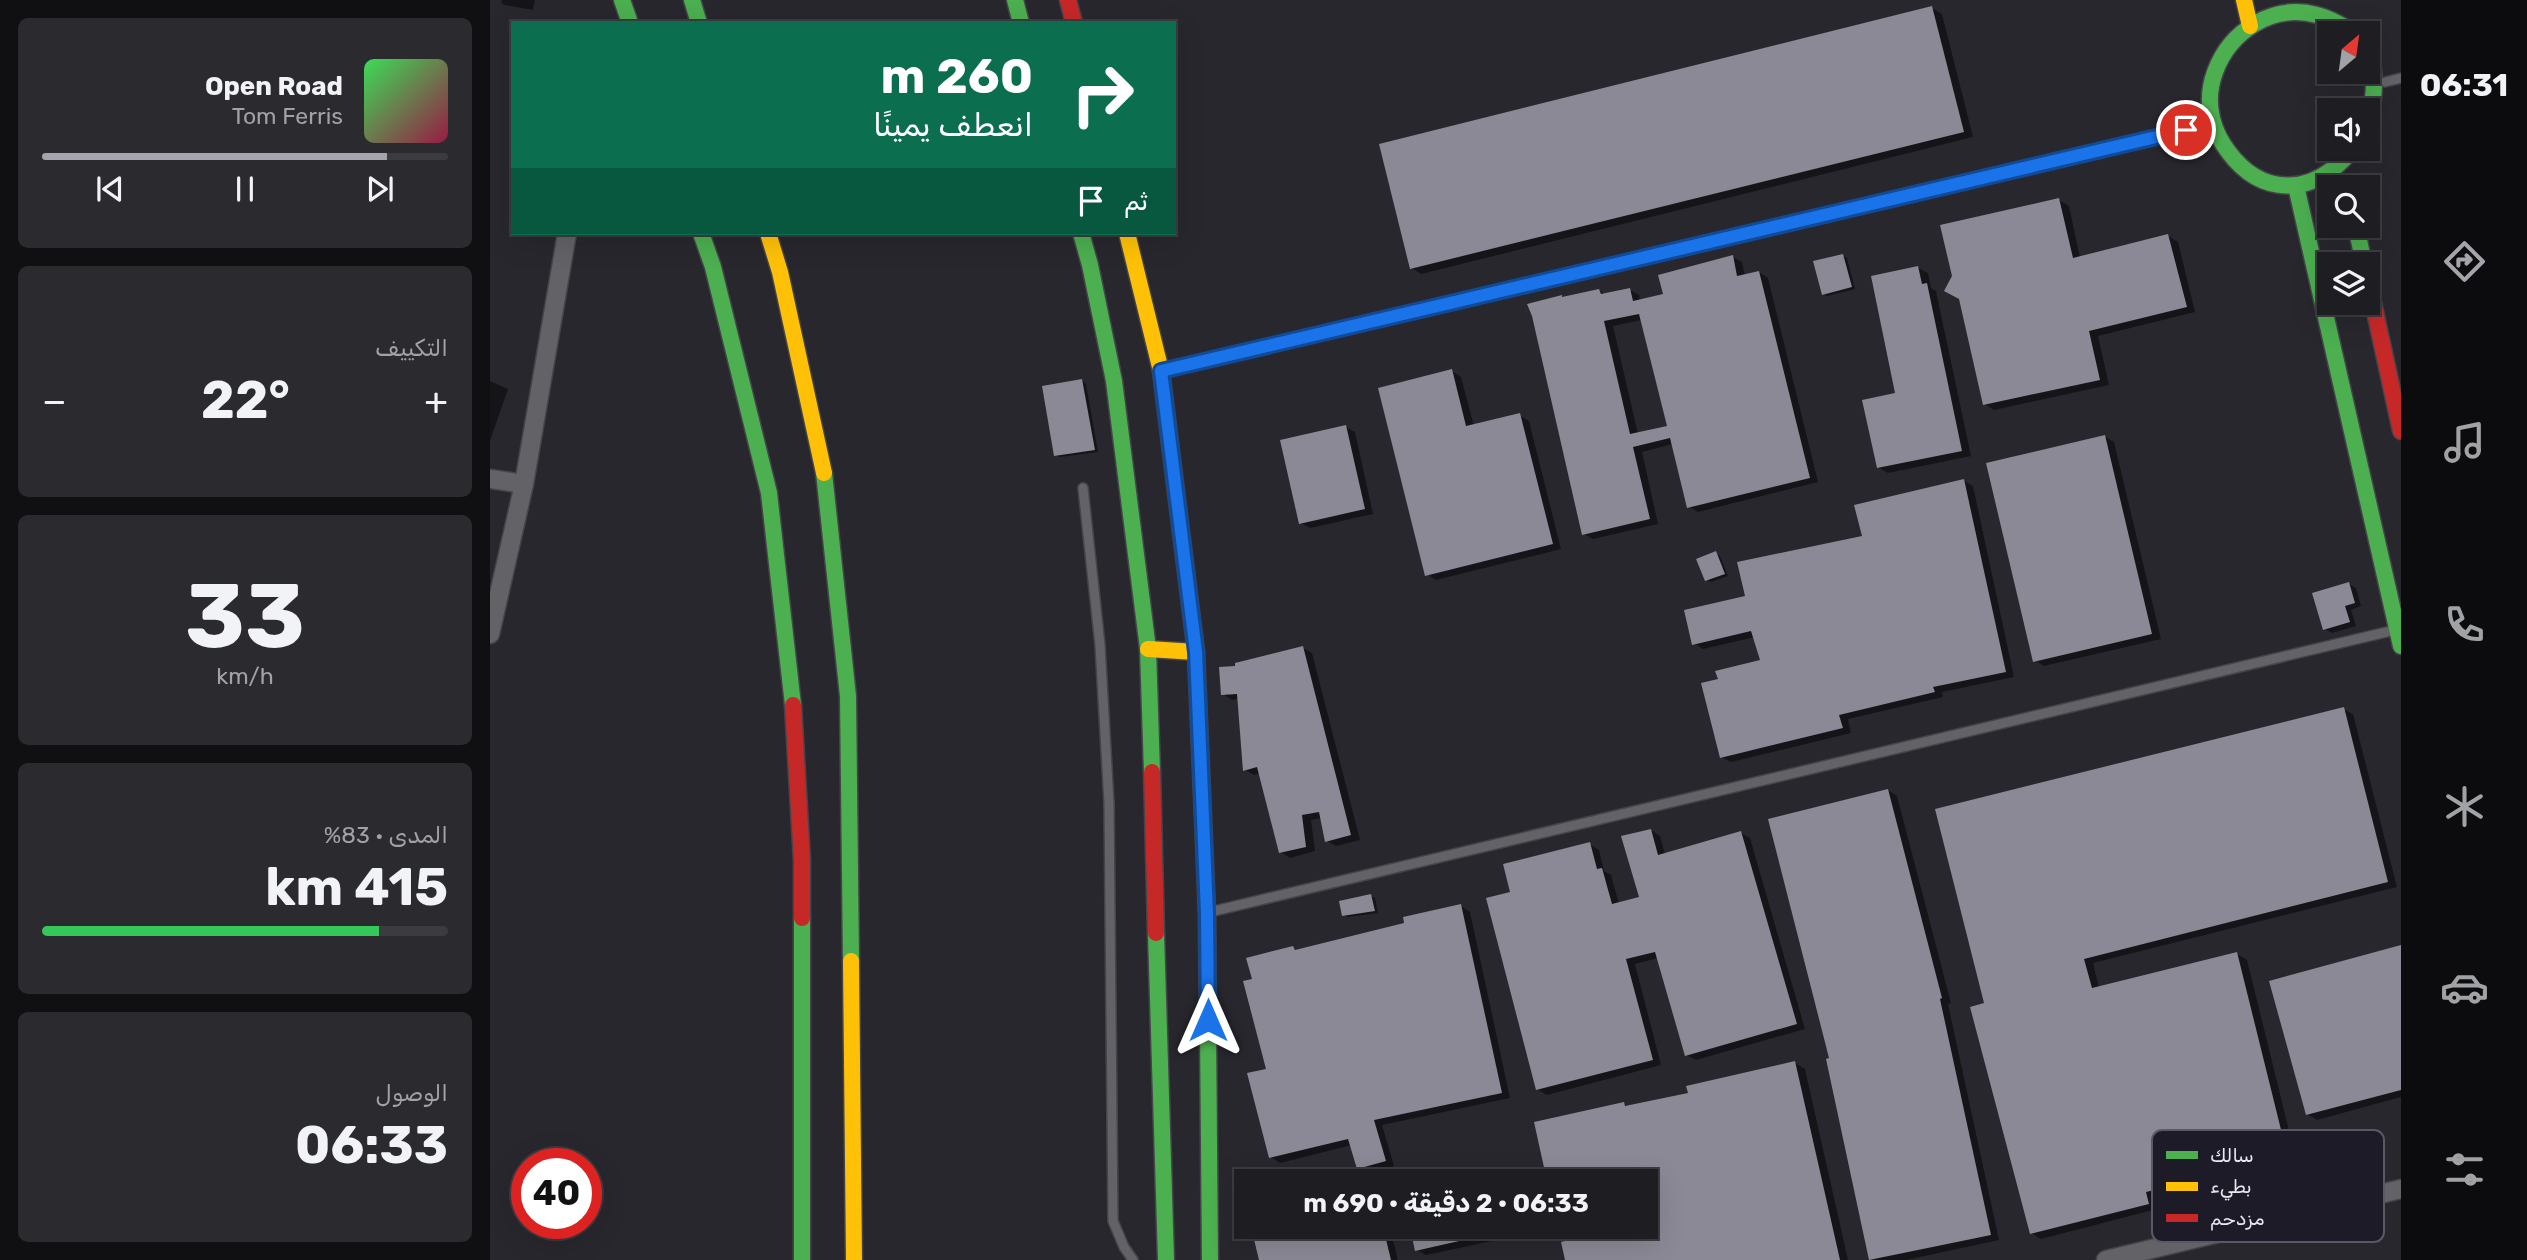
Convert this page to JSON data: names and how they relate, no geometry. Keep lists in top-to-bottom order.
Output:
{
  "legend": ["سالك", "بطيء", "مزدحم"],
  "north": "top right",
  "page": {
    "tabs": "06:31",
    "turn": ["260 m", "انعطف يمينًا"],
    "song": ["Open Road", "Tom Ferris"],
    "then": "ثم",
    "tile": [
      "التكييف",
      ["33", "km/h"],
      ["المدى · 83%", "415 km"],
      ["الوصول", "06:33"]
    ],
    "heat": ["−", "22°", "+"],
    "limit": "40",
    "trip": "06:33 · 2 دقيقة · 690 m"
  }
}
